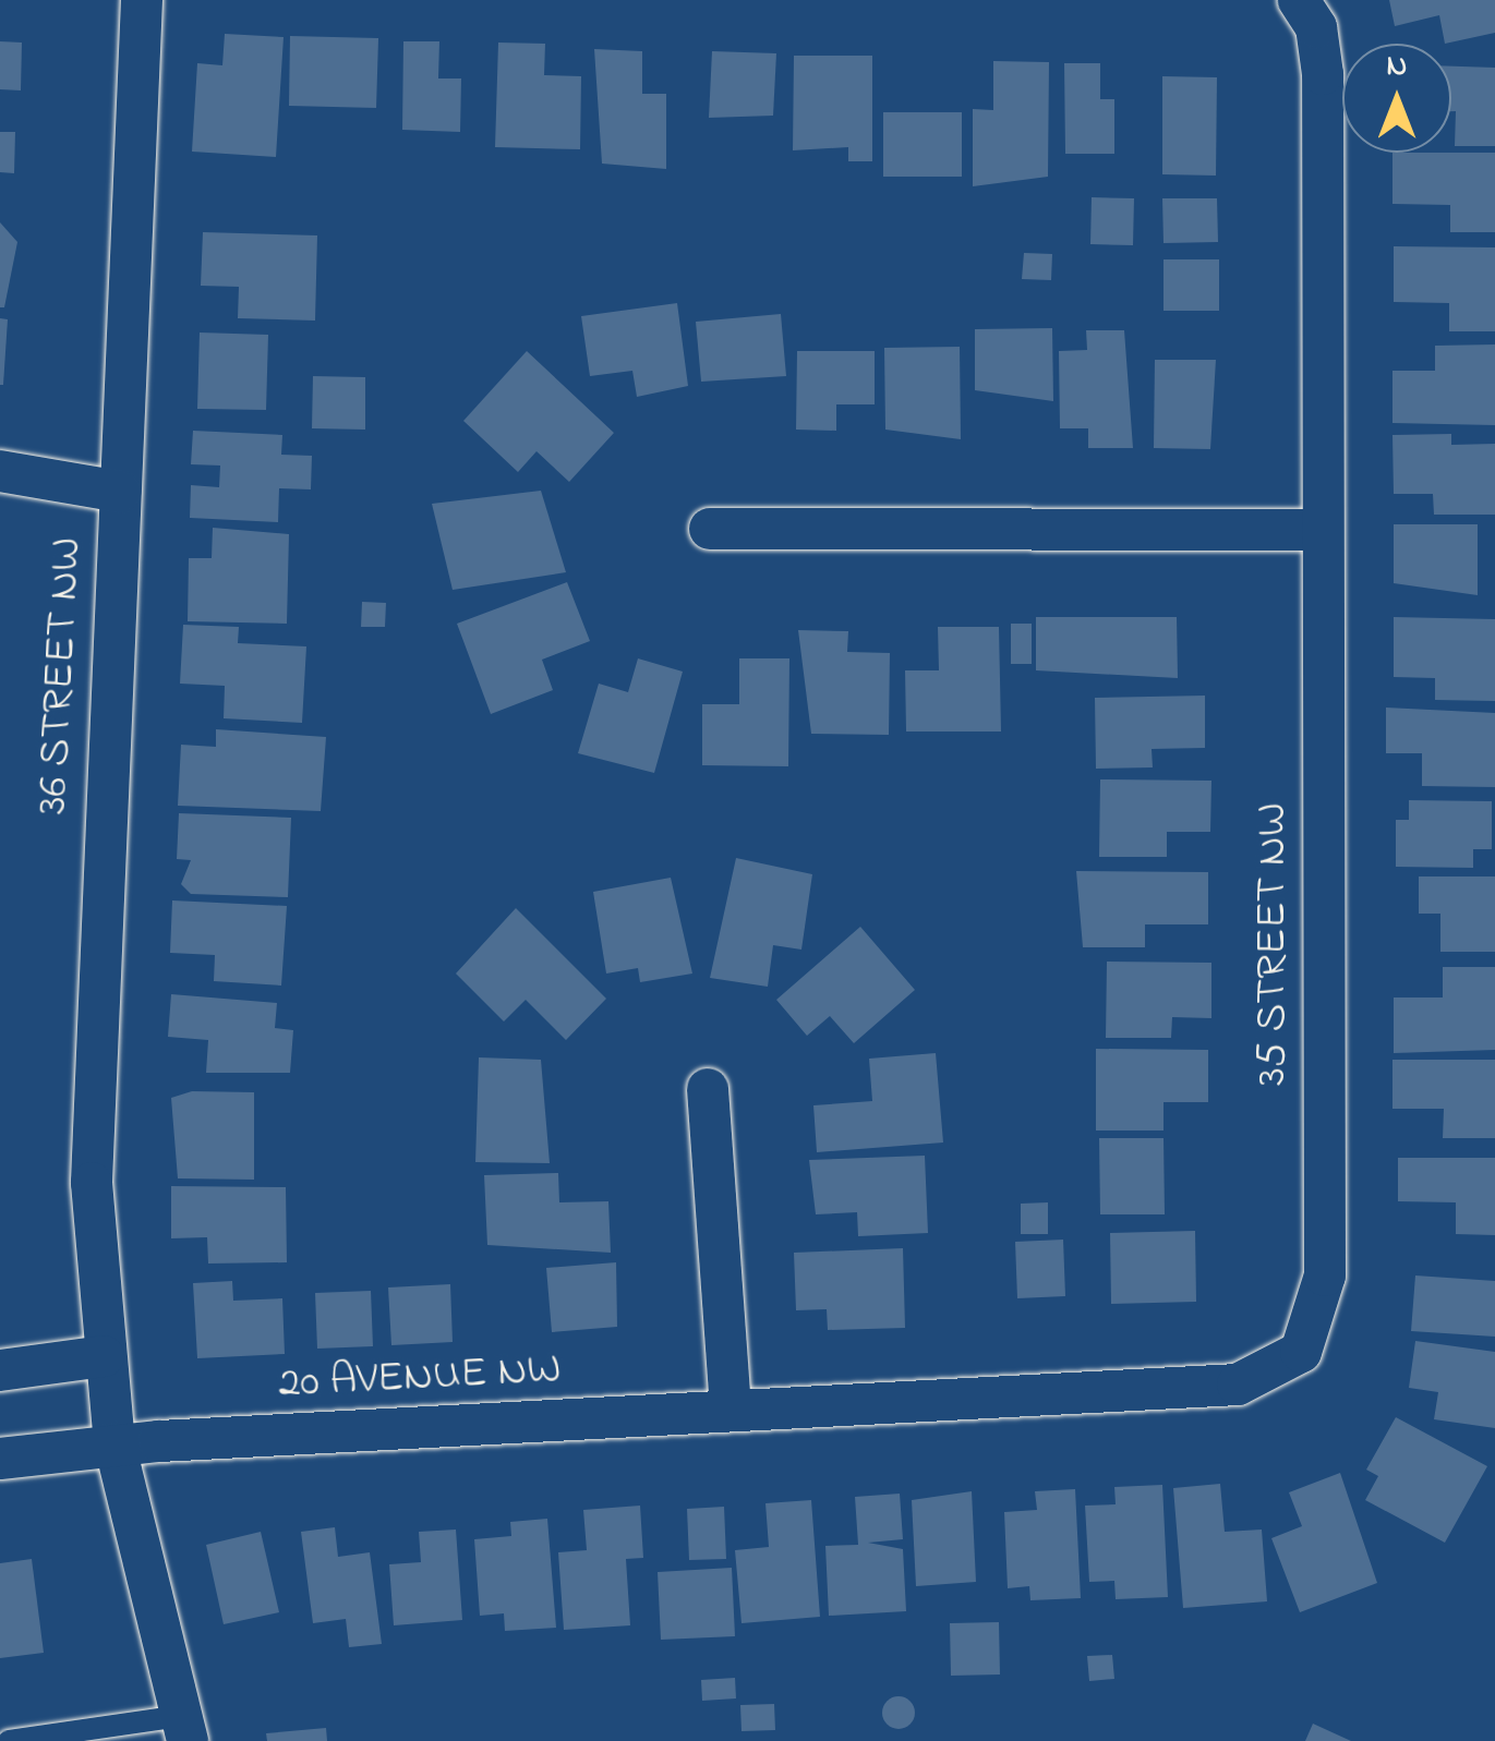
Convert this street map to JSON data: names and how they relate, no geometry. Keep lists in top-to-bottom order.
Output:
{
  "streets": {
    "street": ["36 STREET NW", "35 STREET NW", "20 AVENUE NW"]
  },
  "crossings": [
    ["36 STREET NW", "20 AVENUE NW"],
    ["35 STREET NW", "20 AVENUE NW"]
  ],
  "north": "top"
}
